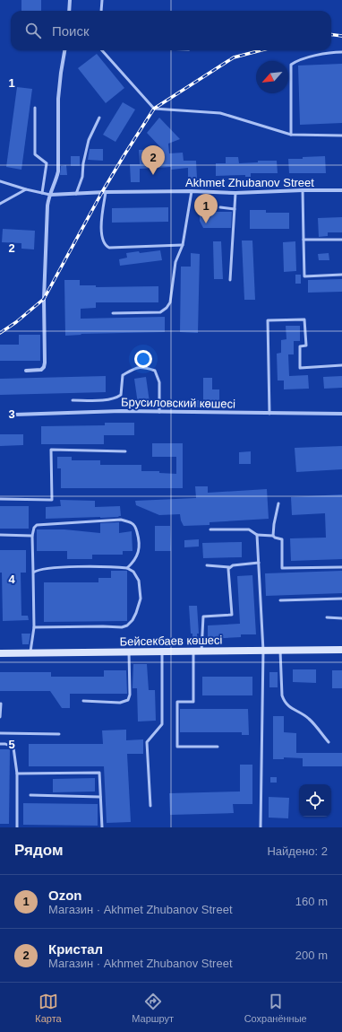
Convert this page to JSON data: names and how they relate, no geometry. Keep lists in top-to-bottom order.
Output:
{
  "streets": {
    "street": ["Akhmet Zhubanov Street", "Брусиловский көшесі", "Бейсекбаев көшесі"]
  },
  "north": "bottom left",
  "page": {
    "search": "Поиск",
    "pins": ["2", "1"],
    "heading": ["Рядом", "Найдено: 2"],
    "list": [
      {
        "mark": "1",
        "name": "Ozon",
        "note": "Магазин · Akhmet Zhubanov Street",
        "value": "160 m"
      },
      {
        "mark": "2",
        "name": "Кристал",
        "note": "Магазин · Akhmet Zhubanov Street",
        "value": "200 m"
      }
    ],
    "nav": ["Карта", "Маршрут", "Сохранённые"]
  },
  "grid": {
    "rows": [
      "1",
      "2",
      "3",
      "4",
      "5"
    ]
  }
}
